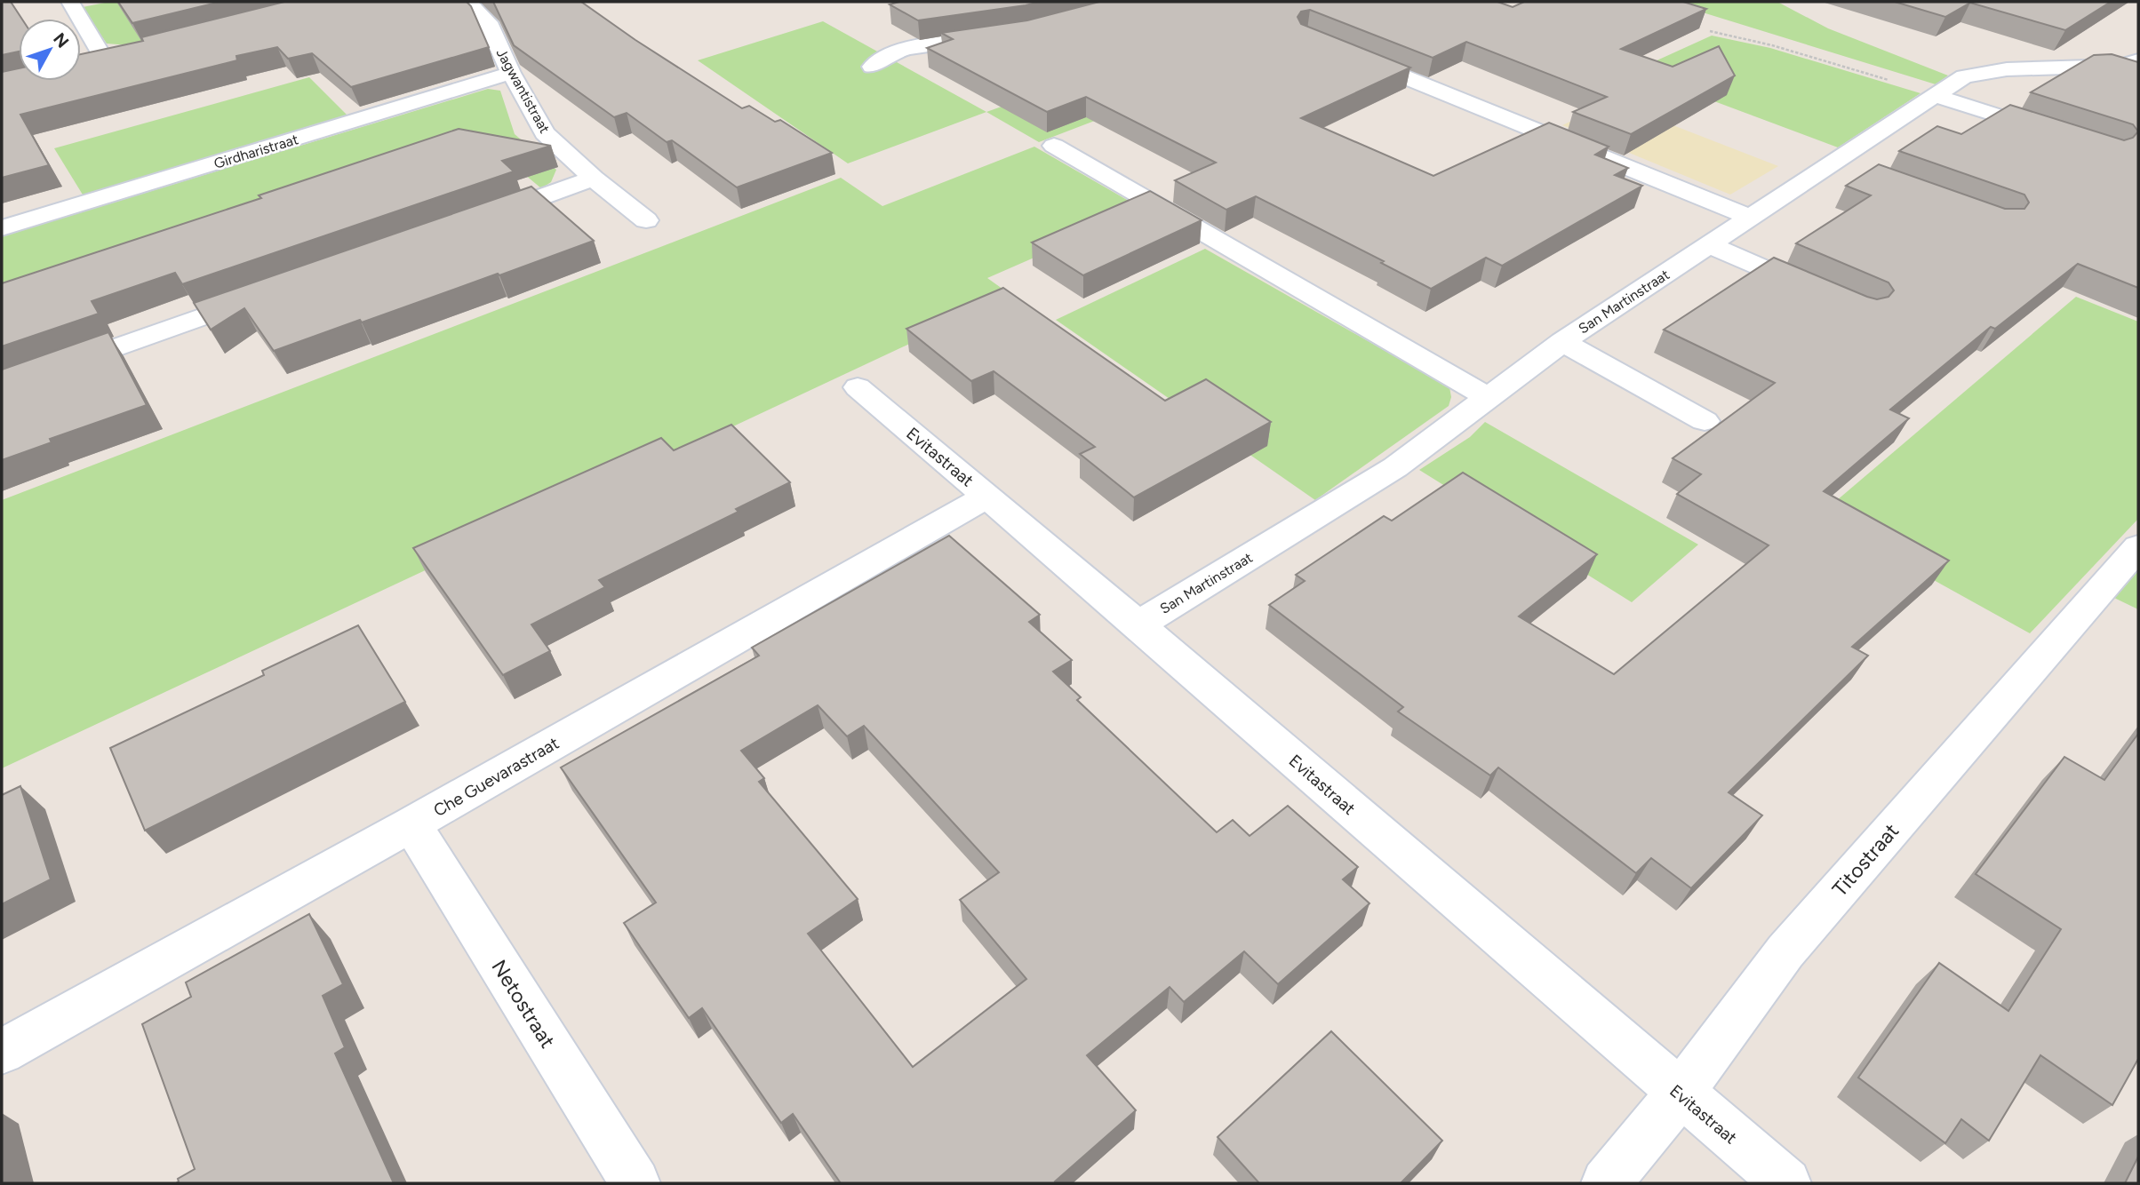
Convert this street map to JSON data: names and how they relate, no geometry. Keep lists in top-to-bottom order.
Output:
{
  "streets": {
    "street": [
      "Jagwantistraat",
      "Girdharistraat",
      "San Martinstraat",
      "Evitastraat",
      "Che Guevarastraat",
      "Titostraat",
      "Netostraat"
    ]
  },
  "crossings": [
    ["Jagwantistraat", "Girdharistraat"],
    ["San Martinstraat", "Evitastraat"],
    ["Evitastraat", "Che Guevarastraat"],
    ["Evitastraat", "Titostraat"],
    ["Che Guevarastraat", "Netostraat"]
  ],
  "north": "top right"
}
